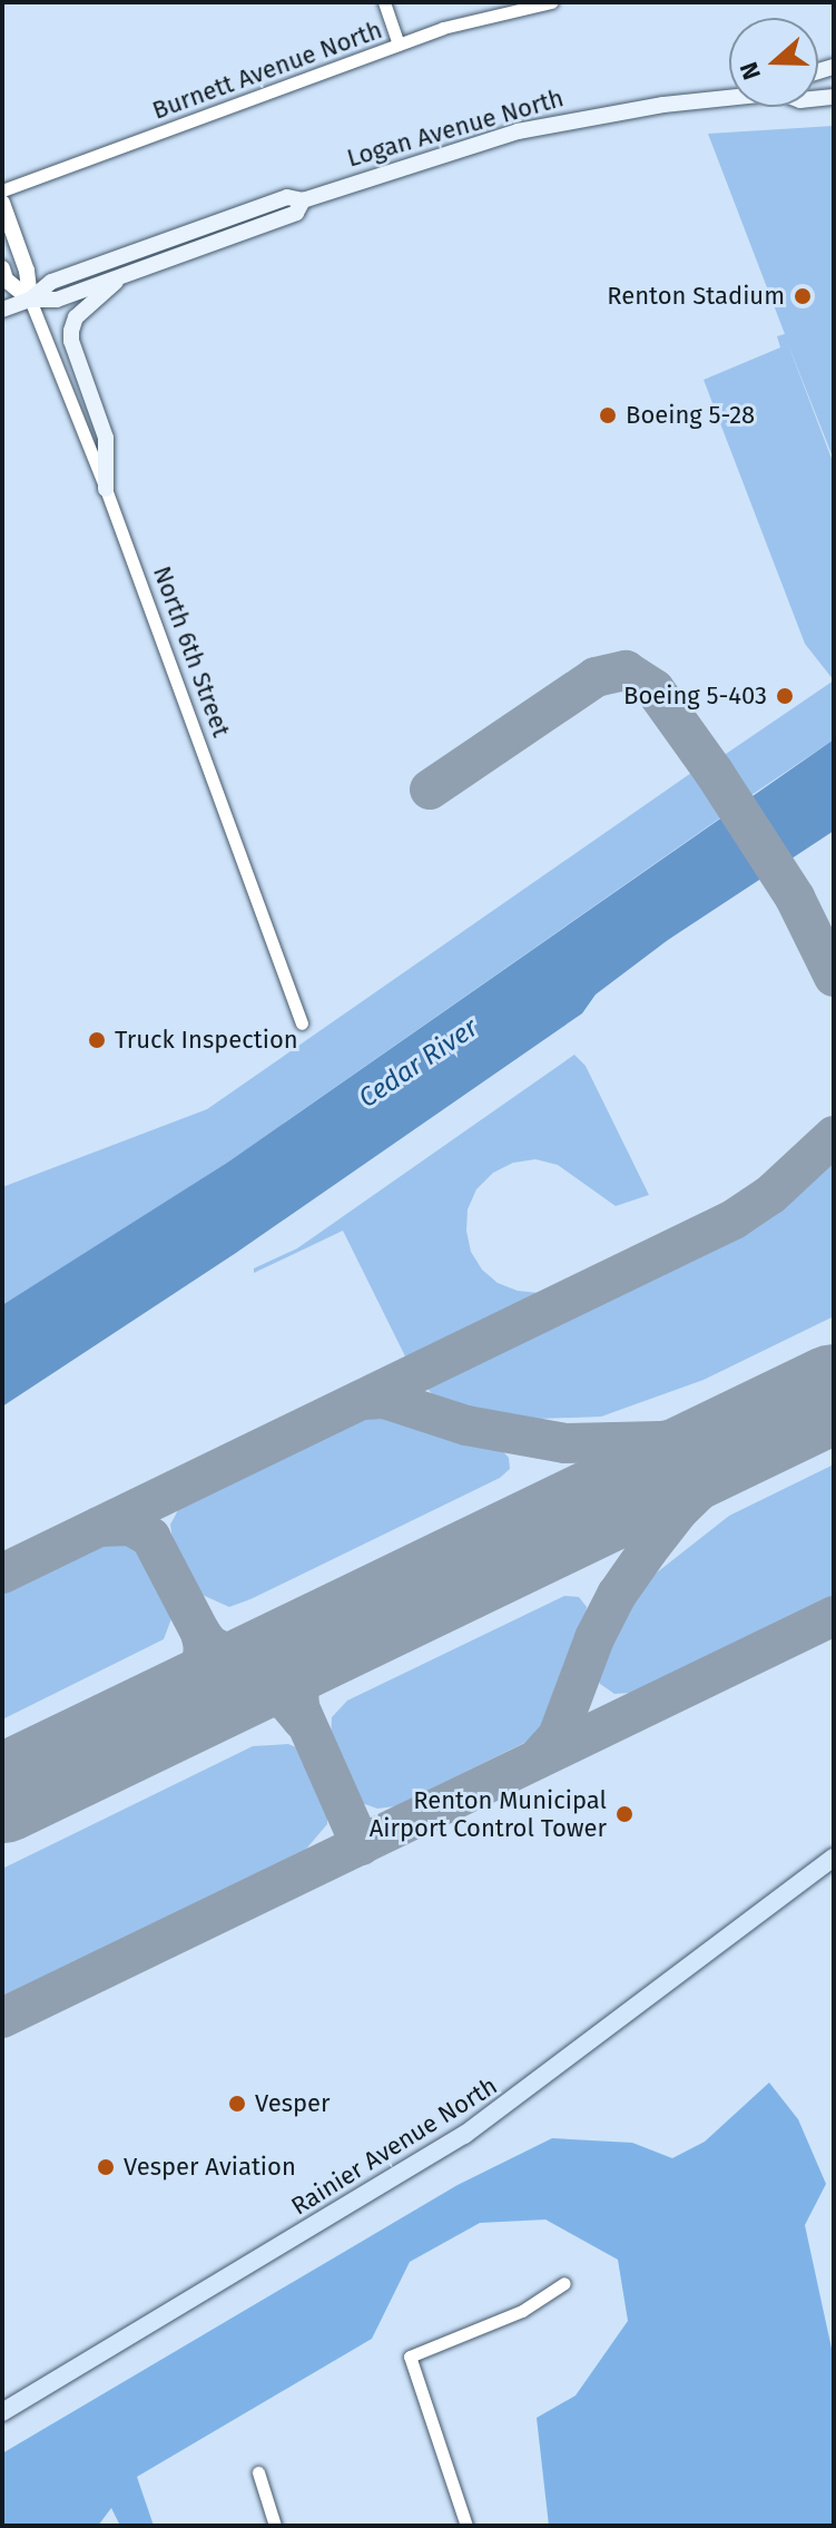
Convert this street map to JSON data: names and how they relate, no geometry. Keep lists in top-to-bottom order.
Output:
{
  "streets": {
    "main road": ["Logan Avenue North", "Rainier Avenue North"],
    "street": ["Burnett Avenue North", "North 6th Street"]
  },
  "crossings": [
    ["Logan Avenue North", "North 6th Street"]
  ],
  "water": ["Cedar River"],
  "places": [
    "Renton Stadium",
    "Boeing 5-28",
    "Boeing 5-403",
    "Truck Inspection",
    "Renton Municipal Airport Control Tower",
    "Vesper",
    "Vesper Aviation"
  ],
  "north": "left"
}
